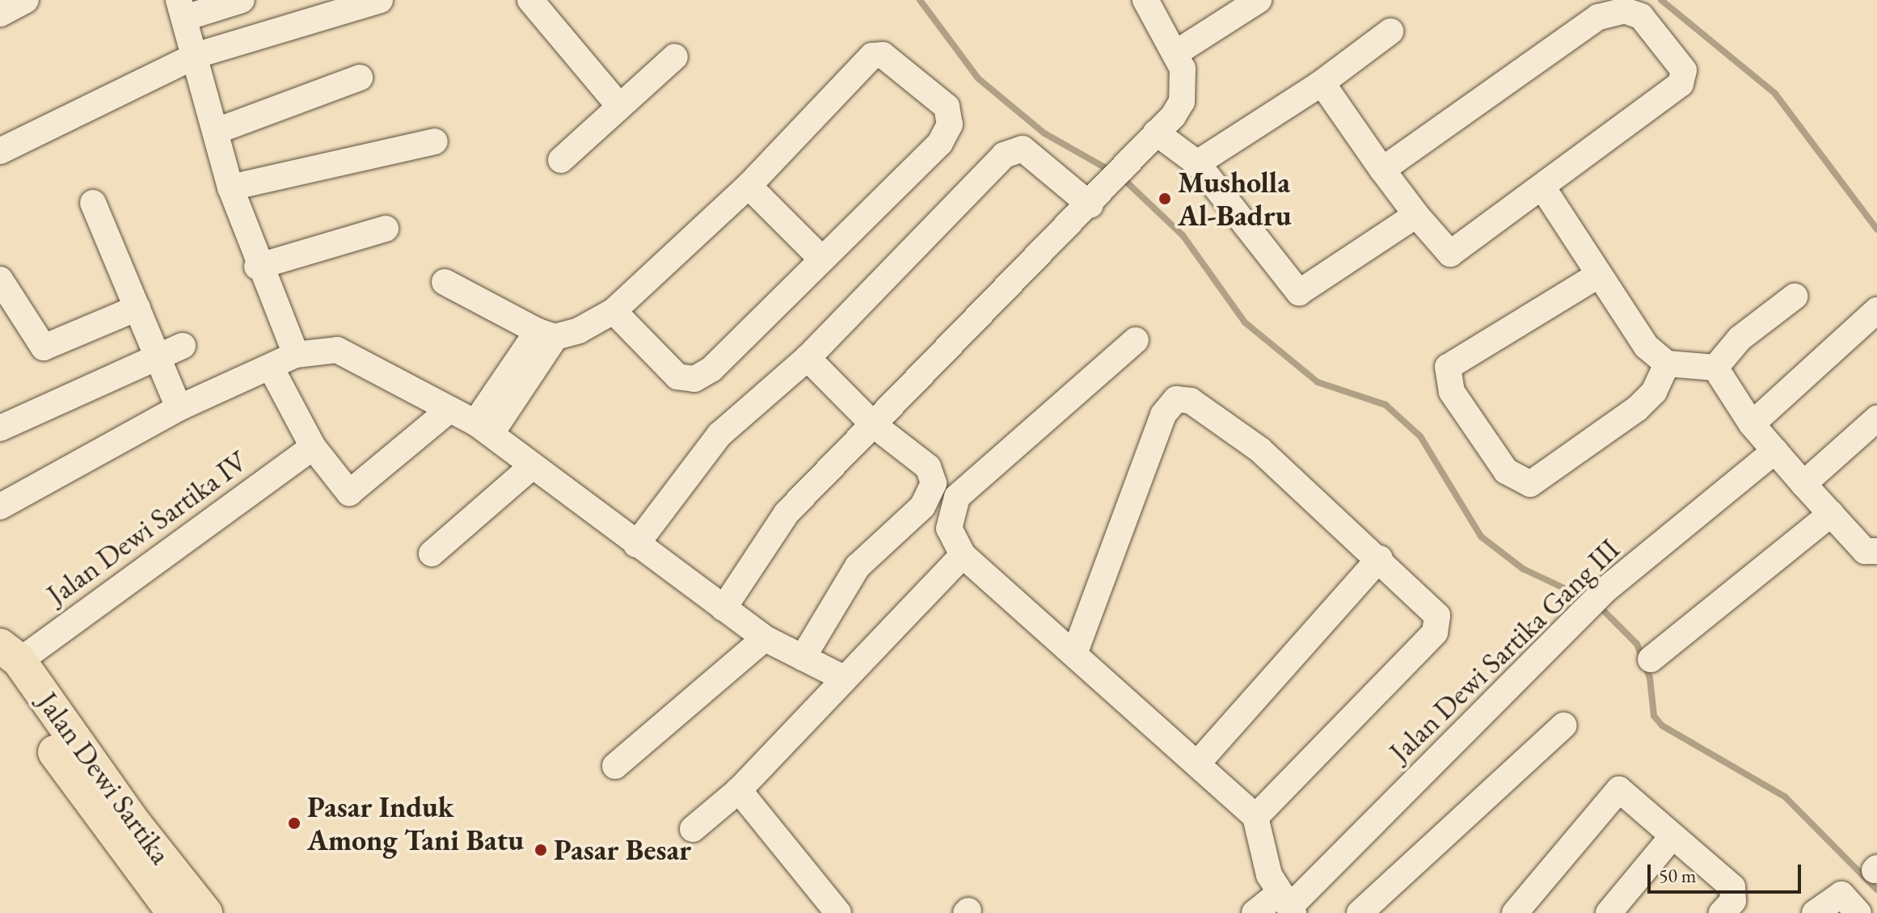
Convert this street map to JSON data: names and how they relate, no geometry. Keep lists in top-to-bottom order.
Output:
{
  "streets": {
    "main road": ["Jalan Dewi Sartika"],
    "street": ["Jalan Dewi Sartika IV", "Jalan Dewi Sartika Gang III"]
  },
  "crossings": [
    ["Jalan Dewi Sartika IV", "Jalan Dewi Sartika"]
  ],
  "places": ["Musholla Al-Badru", "Pasar Induk Among Tani Batu", "Pasar Besar"],
  "scale_bar": "50 m"
}
